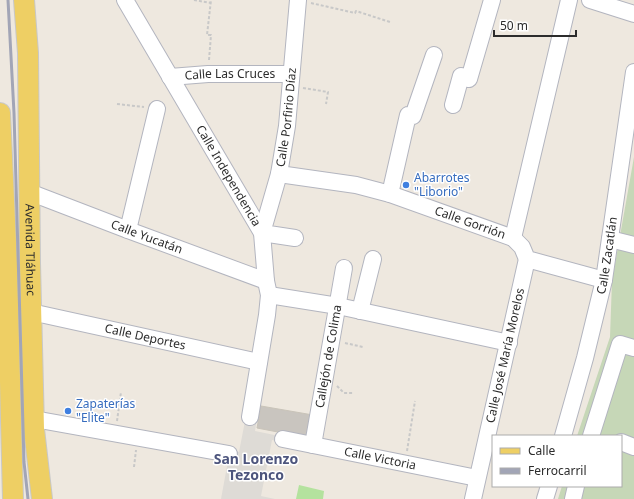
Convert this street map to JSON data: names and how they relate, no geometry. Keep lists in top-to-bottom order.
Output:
{
  "streets": {
    "main road": ["Avenida Tláhuac"],
    "street": [
      "Calle Las Cruces",
      "Calle Porfirio Díaz",
      "Calle Independencia",
      "Calle Gorrión",
      "Calle Yucatán",
      "Calle Zacatlán",
      "Calle Deportes",
      "Calle José María Morelos",
      "Callejón de Colima",
      "Calle Victoria"
    ]
  },
  "crossings": [
    ["Calle Las Cruces", "Calle Porfirio Díaz"],
    ["Calle Las Cruces", "Calle Independencia"],
    ["Calle Porfirio Díaz", "Calle Independencia"],
    ["Calle Porfirio Díaz", "Calle Gorrión"],
    ["Calle Independencia", "Calle Yucatán"],
    ["Calle Independencia", "Calle Deportes"],
    ["Calle Gorrión", "Calle José María Morelos"],
    ["Calle Yucatán", "Avenida Tláhuac"],
    ["Calle Yucatán", "Calle José María Morelos"],
    ["Calle Yucatán", "Callejón de Colima"],
    ["Avenida Tláhuac", "Calle Deportes"],
    ["Calle José María Morelos", "Calle Victoria"],
    ["Callejón de Colima", "Calle Victoria"]
  ],
  "districts": ["San Lorenzo Tezonco"],
  "places": ["Abarrotes \"Liborio\"", "Zapaterías \"Elite\""],
  "legend": ["Calle", "Ferrocarril"],
  "scale_bar": "50 m"
}
